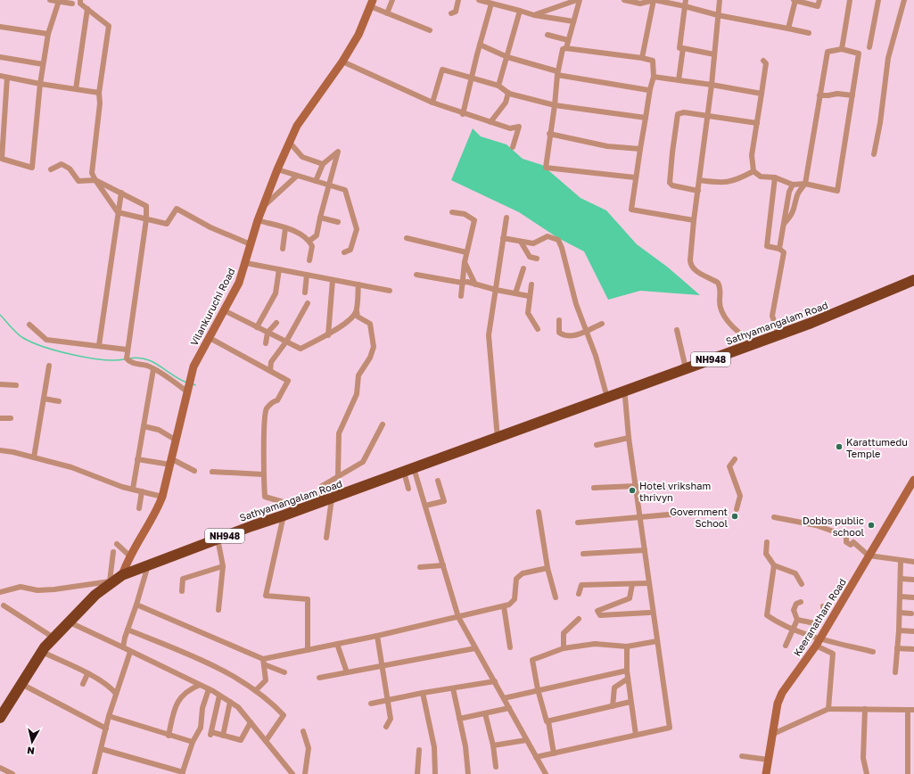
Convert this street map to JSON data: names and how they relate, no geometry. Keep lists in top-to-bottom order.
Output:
{
  "streets": {
    "highway": ["Sathyamangalam Road", "NH948"],
    "street": ["Vilankuruchi Road", "Keeranatham Road"]
  },
  "crossings": [
    ["Vilankuruchi Road", "Sathyamangalam Road"]
  ],
  "places": [
    "Karattumedu Temple",
    "Hotel vriksham thrivyn",
    "Government School",
    "Dobbs public school"
  ],
  "north": "bottom"
}
